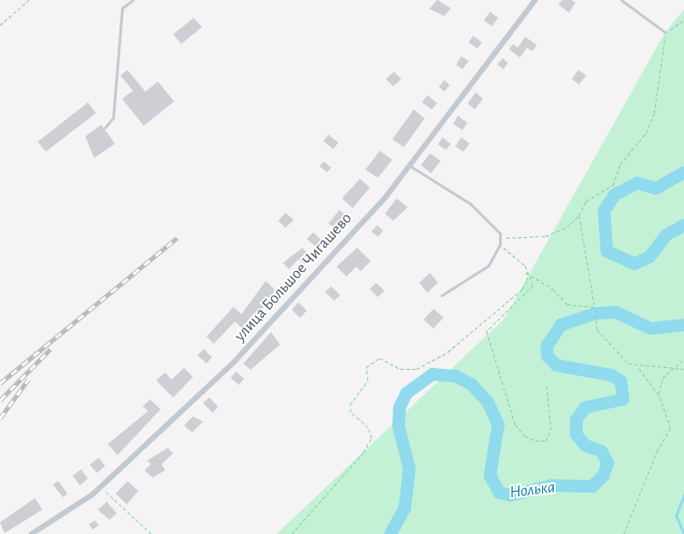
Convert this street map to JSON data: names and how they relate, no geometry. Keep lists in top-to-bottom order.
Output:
{
  "streets": {
    "street": ["улица Большое Чигашево"]
  },
  "water": ["Нолька"]
}
